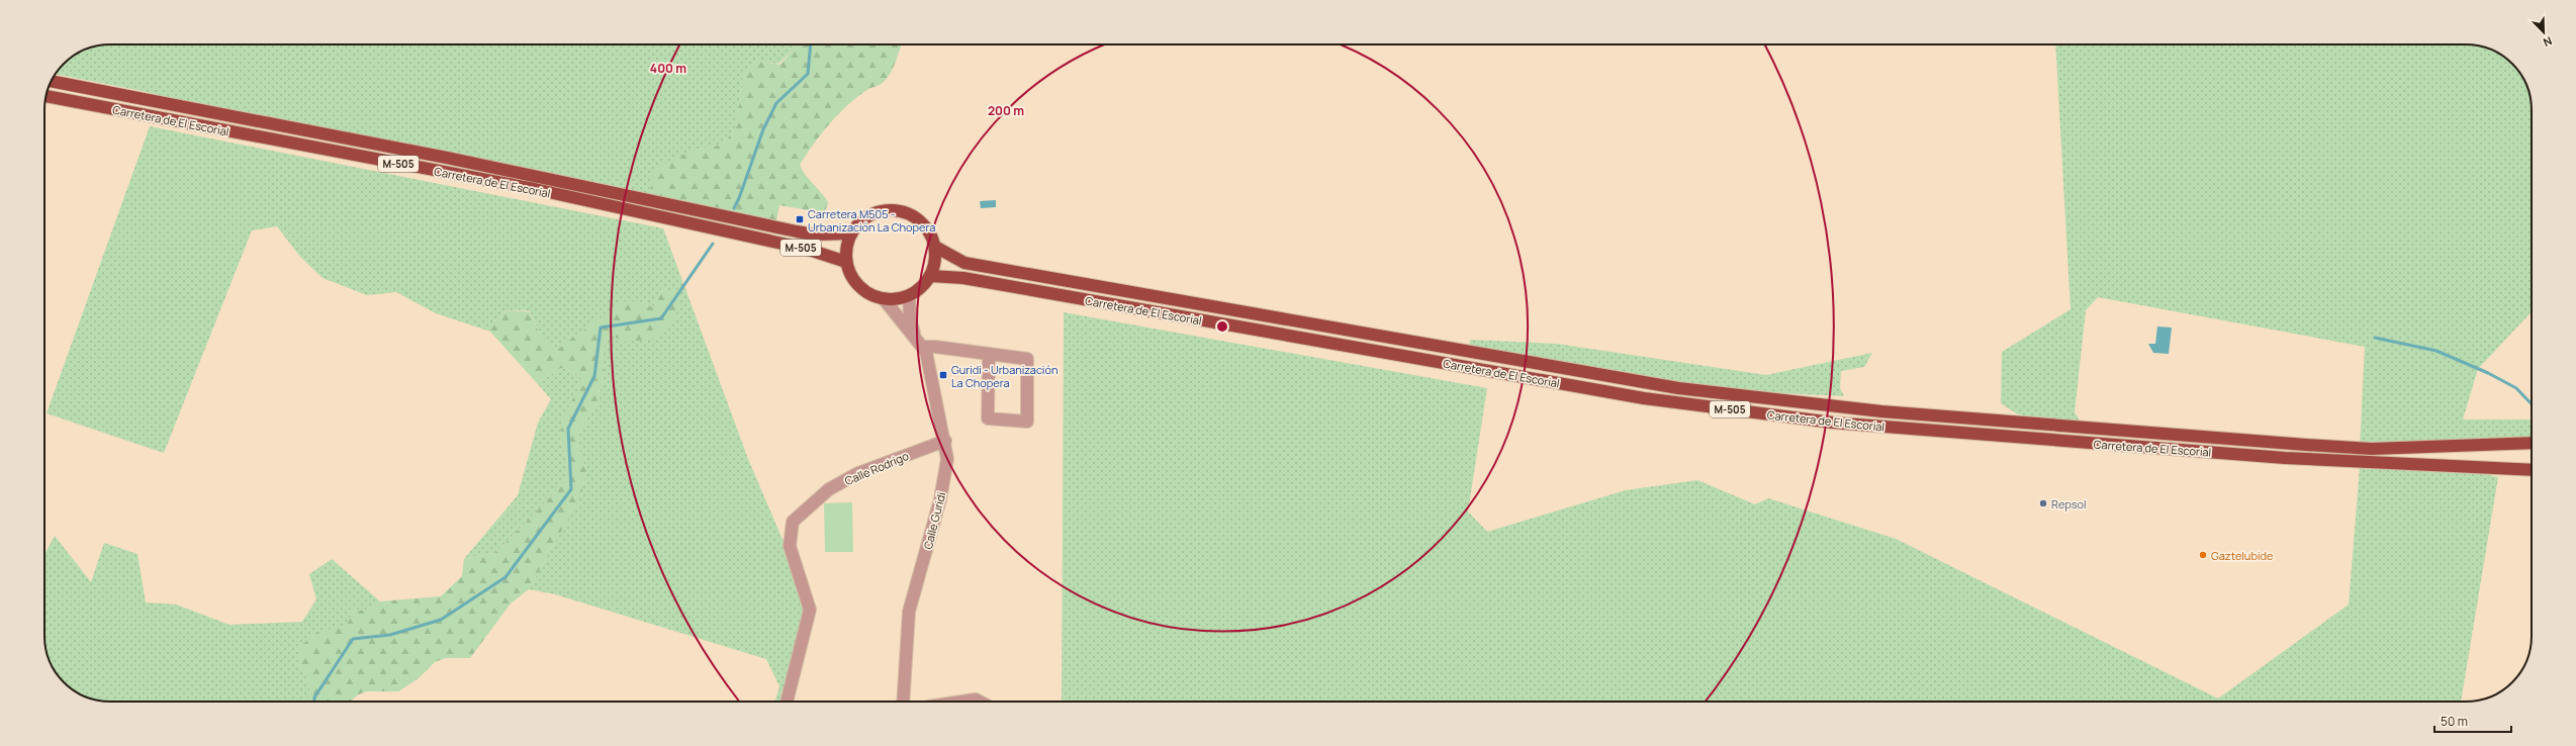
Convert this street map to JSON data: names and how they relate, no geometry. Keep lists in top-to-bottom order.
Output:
{
  "streets": {
    "highway": ["Carretera de El Escorial", "M-505"],
    "street": ["Calle Rodrigo", "Calle Guridi"]
  },
  "crossings": [
    ["Carretera de El Escorial", "Calle Guridi"],
    ["Calle Rodrigo", "Calle Guridi"]
  ],
  "places": {
    "transit": ["Carretera M505 - Urbanización La Chopera", "Guridi - Urbanización La Chopera"],
    "other": ["Repsol", "Gaztelubide"]
  },
  "scale_bar": "50 m",
  "north": "bottom right",
  "rings": ["400 m", "200 m"]
}
